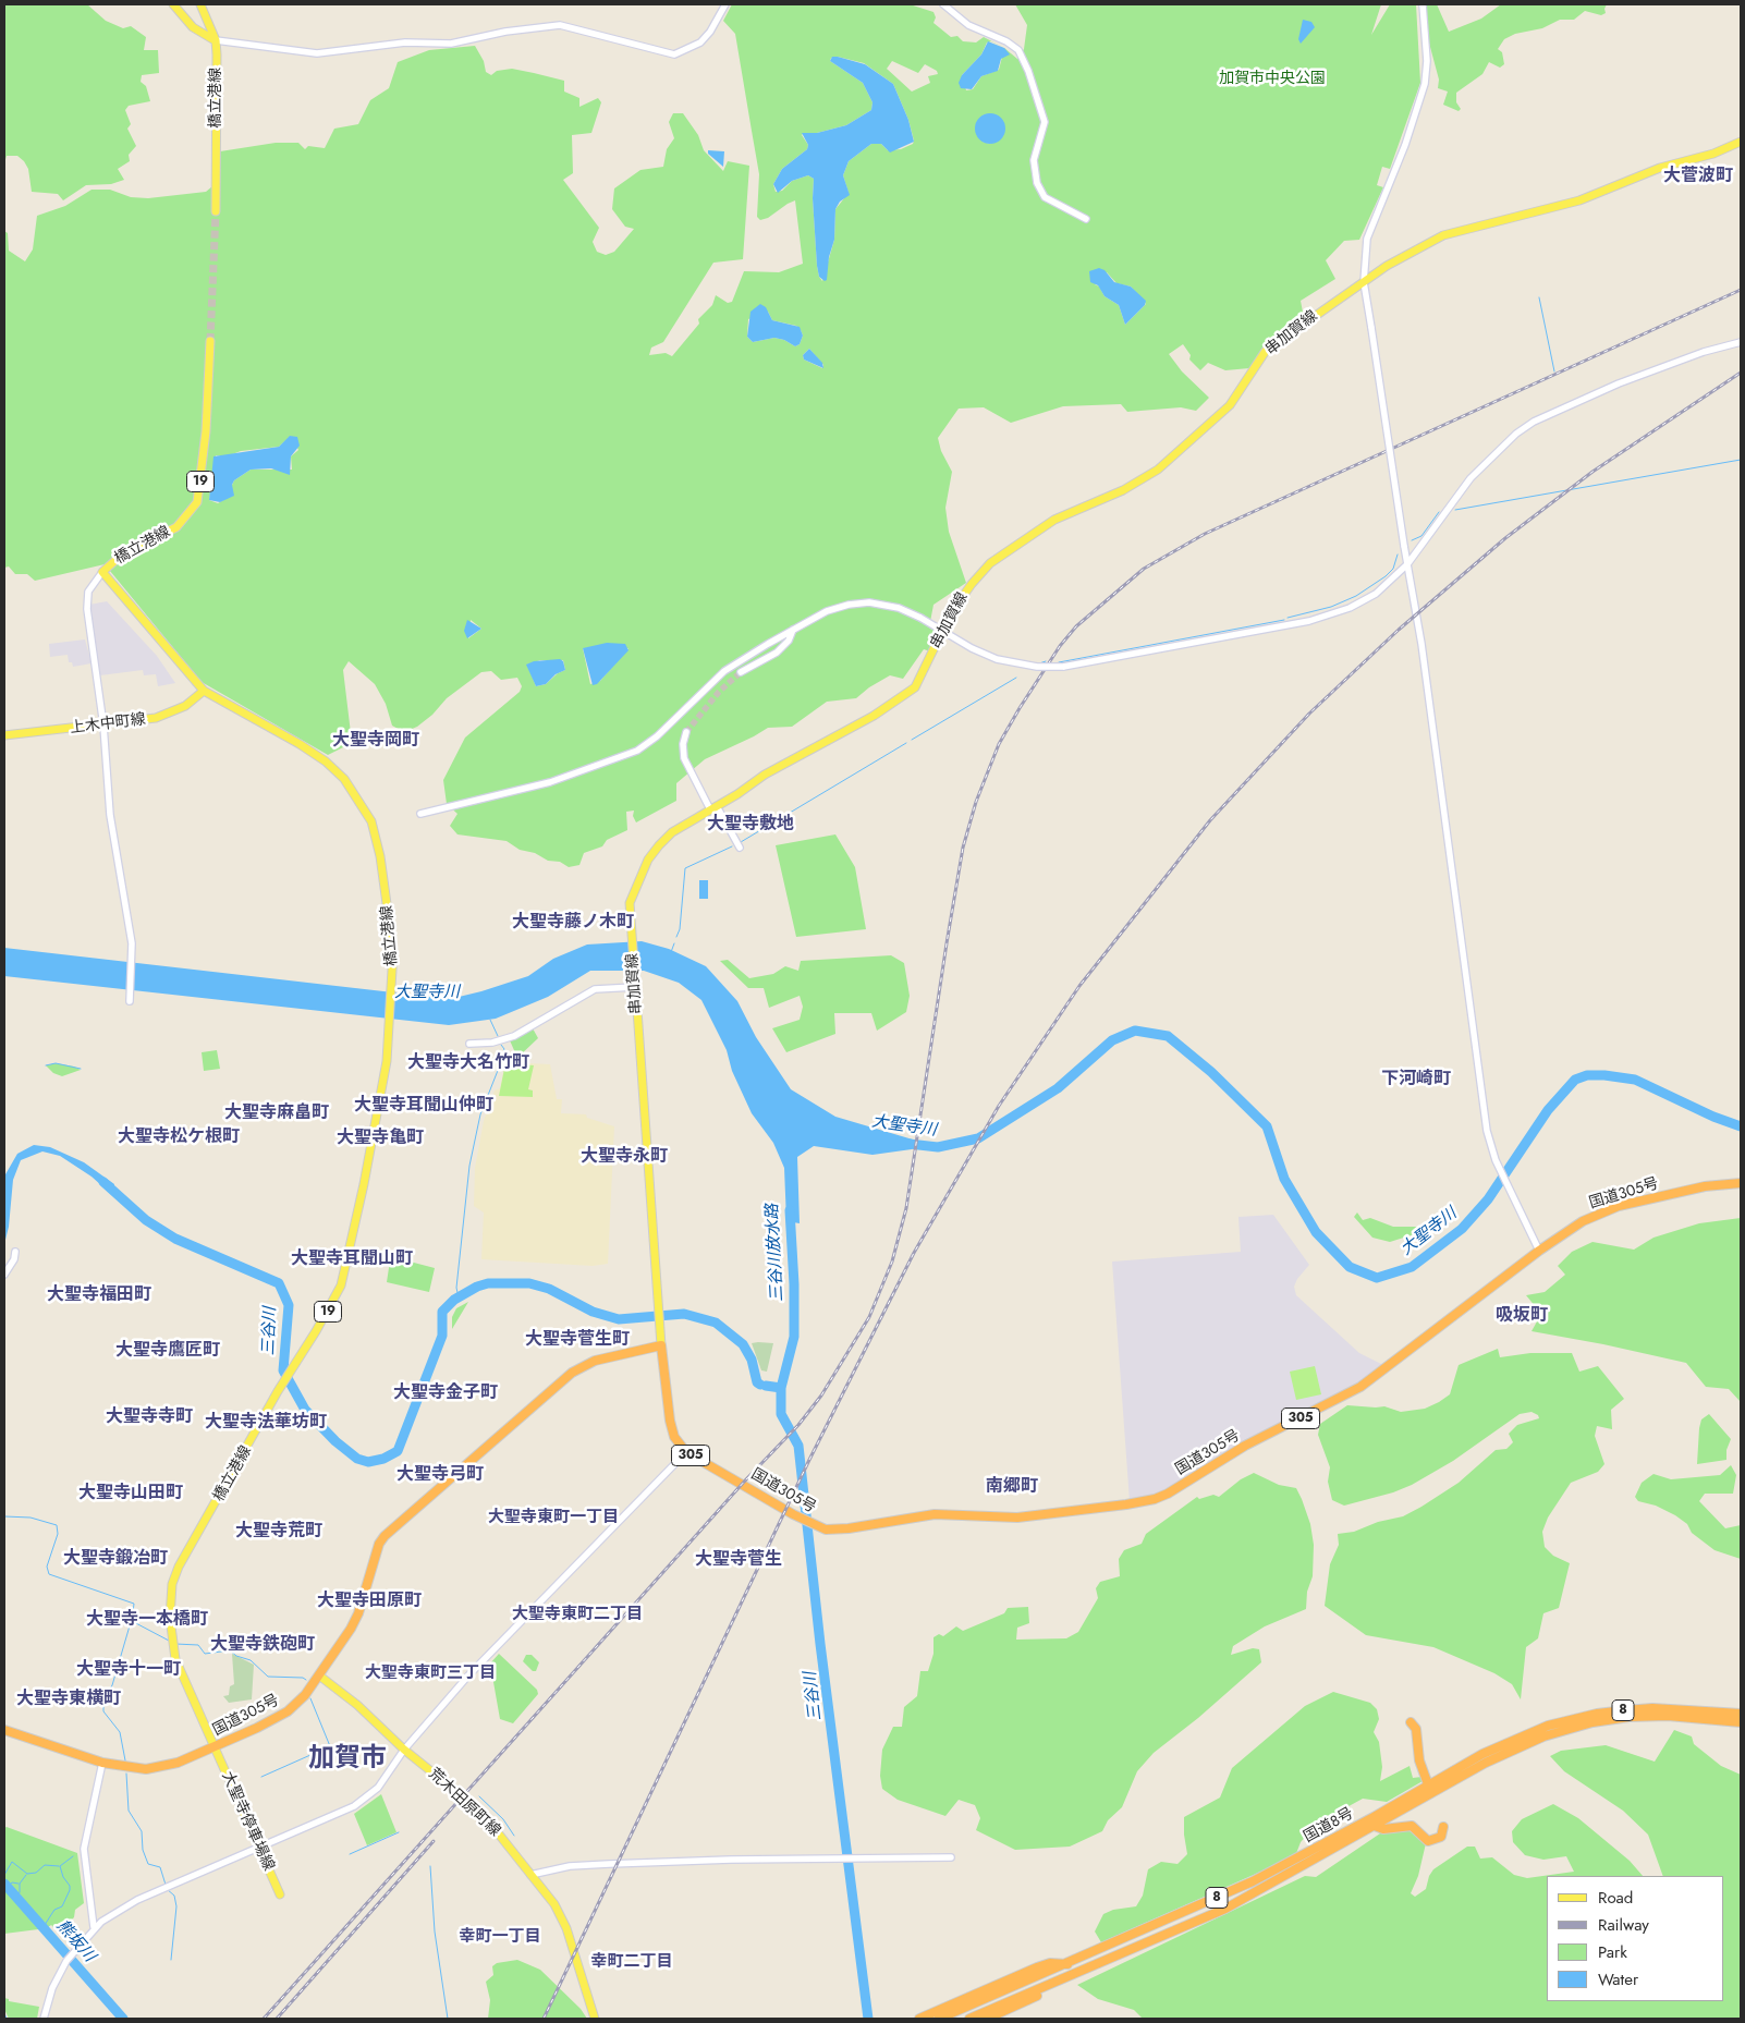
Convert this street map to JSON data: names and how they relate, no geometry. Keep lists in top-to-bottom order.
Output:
{
  "streets": {
    "highway": [
      "国道305号",
      "305",
      "8",
      "国道8号"
    ],
    "main road": [
      "橋立港線",
      "串加賀線",
      "19",
      "上木中町線",
      "荒木田原町線",
      "大聖寺停車場線"
    ]
  },
  "crossings": [
    ["橋立港線", "上木中町線"],
    ["橋立港線", "国道305号"],
    ["橋立港線", "大聖寺停車場線"],
    ["串加賀線", "国道305号"],
    ["国道305号", "荒木田原町線"],
    ["国道305号", "大聖寺停車場線"]
  ],
  "districts": [
    "大菅波町",
    "大聖寺岡町",
    "大聖寺敷地",
    "大聖寺藤ノ木町",
    "大聖寺大名竹町",
    "下河崎町",
    "大聖寺耳聞山仲町",
    "大聖寺麻畠町",
    "大聖寺松ケ根町",
    "大聖寺亀町",
    "大聖寺永町",
    "大聖寺耳聞山町",
    "大聖寺福田町",
    "吸坂町",
    "大聖寺菅生町",
    "大聖寺鷹匠町",
    "大聖寺金子町",
    "大聖寺寺町",
    "大聖寺法華坊町",
    "大聖寺弓町",
    "南郷町",
    "大聖寺山田町",
    "大聖寺東町一丁目",
    "大聖寺荒町",
    "大聖寺鍛冶町",
    "大聖寺菅生",
    "大聖寺田原町",
    "大聖寺東町二丁目",
    "大聖寺一本橋町",
    "大聖寺鉄砲町",
    "大聖寺十一町",
    "大聖寺東町三丁目",
    "大聖寺東横町",
    "加賀市",
    "幸町一丁目",
    "幸町二丁目"
  ],
  "water": [
    "大聖寺川",
    "三谷川放水路",
    "三谷川",
    "熊坂川"
  ],
  "parks": ["加賀市中央公園"],
  "legend": [
    "Road",
    "Railway",
    "Park",
    "Water"
  ]
}
